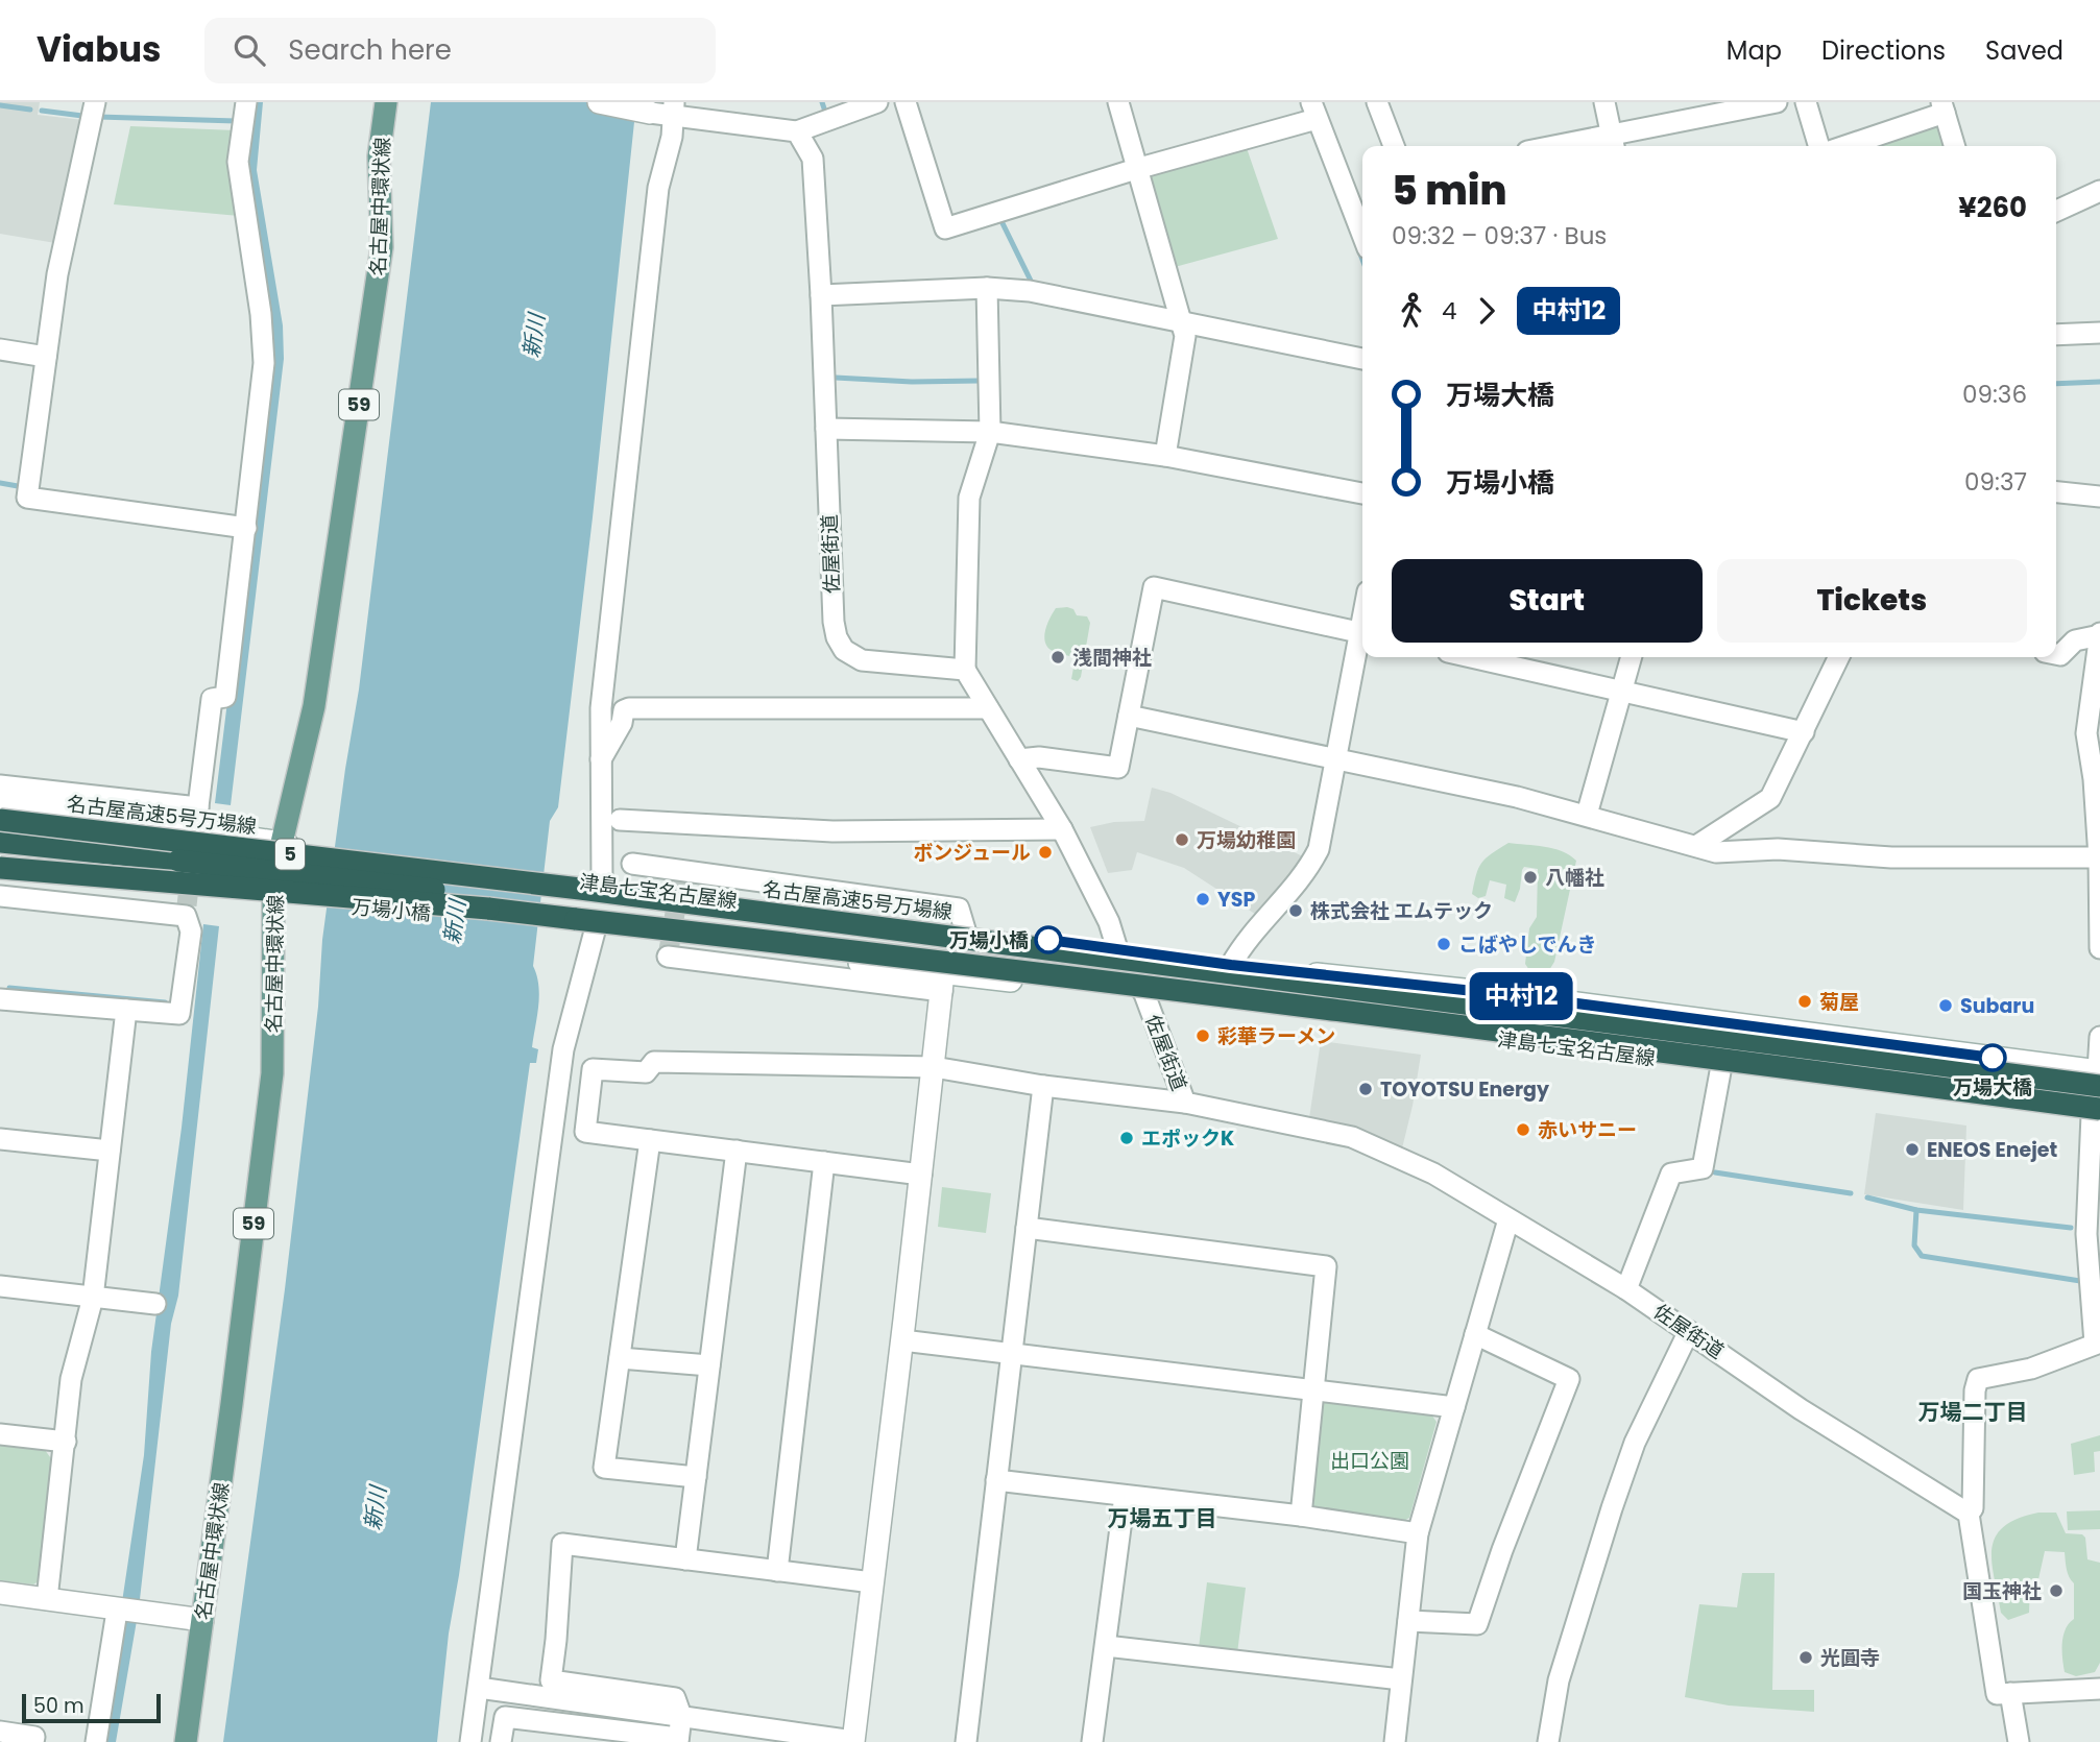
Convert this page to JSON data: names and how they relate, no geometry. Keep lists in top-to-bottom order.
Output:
{
  "streets": {
    "highway": ["名古屋高速5号万場線", "5"],
    "main road": [
      "名古屋中環状線",
      "59",
      "津島七宝名古屋線",
      "万場小橋"
    ],
    "street": ["佐屋街道"]
  },
  "crossings": [
    ["名古屋中環状線", "津島七宝名古屋線"],
    ["名古屋中環状線", "万場小橋"],
    ["佐屋街道", "津島七宝名古屋線"],
    ["名古屋高速5号万場線", "津島七宝名古屋線"],
    ["5", "津島七宝名古屋線"],
    ["津島七宝名古屋線", "万場小橋"]
  ],
  "districts": ["万場二丁目", "万場五丁目"],
  "water": ["新川"],
  "parks": ["出口公園"],
  "places": [
    "浅間神社",
    "万場幼稚園",
    "ボンジュール",
    "八幡社",
    "YSP",
    "株式会社 エムテック",
    "万場小橋",
    "こばやしでんき",
    "菊屋",
    "Subaru",
    "彩華ラーメン",
    "万場大橋",
    "TOYOTSU Energy",
    "赤いサニー",
    "エポックK",
    "ENEOS Enejet",
    "国玉神社",
    "光圓寺"
  ],
  "lines": ["bus line 中村12"],
  "scale_bar": "50 m",
  "page": {
    "header": "Viabus",
    "search": "Search here",
    "nav": ["Map", "Directions", "Saved"],
    "on_map": "中村12",
    "heading": ["5 min", "09:32 – 09:37 · Bus", "¥260"],
    "legs": ["4", "中村12"],
    "list": [
      {
        "name": "万場大橋",
        "value": "09:36"
      },
      {
        "name": "万場小橋",
        "value": "09:37"
      }
    ],
    "buttons": ["Start", "Tickets"],
    "scale": "50 m"
  }
}
